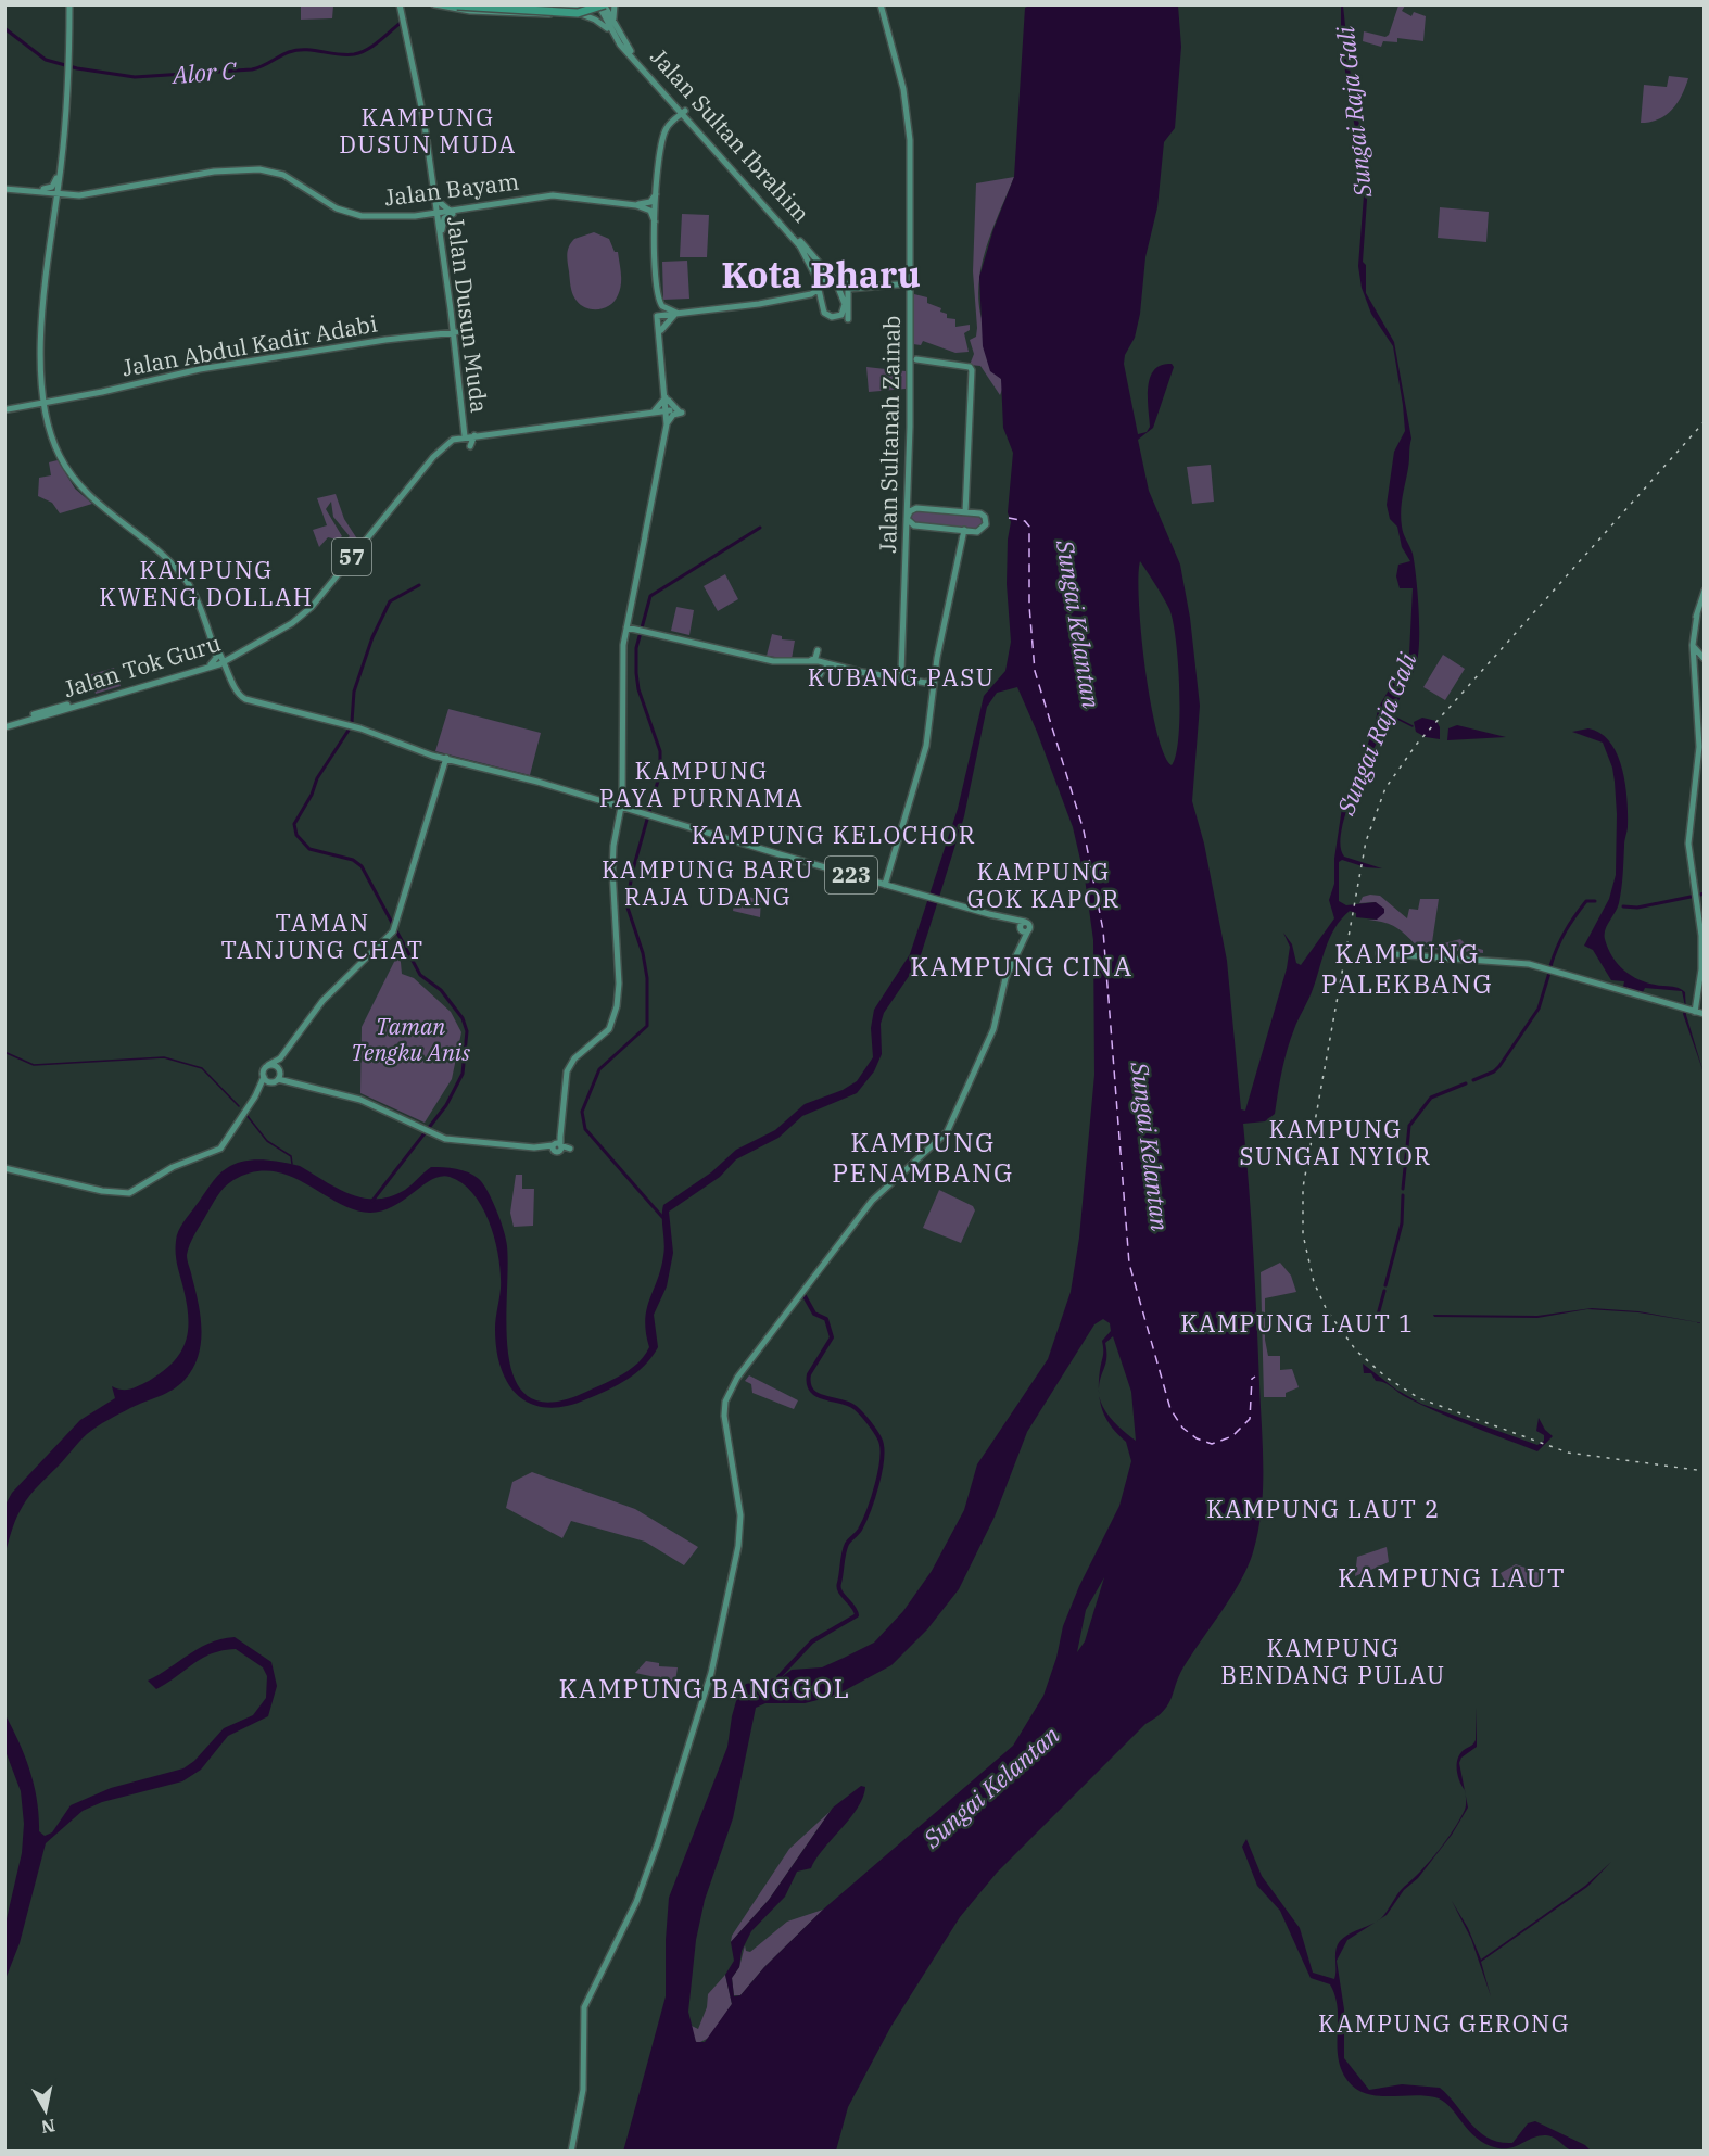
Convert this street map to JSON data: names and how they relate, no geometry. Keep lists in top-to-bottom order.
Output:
{
  "streets": {
    "main road": [
      "Jalan Sultan Ibrahim",
      "Jalan Bayam",
      "Jalan Dusun Muda",
      "Jalan Abdul Kadir Adabi",
      "Jalan Sultanah Zainab",
      "57",
      "Jalan Tok Guru",
      "223"
    ]
  },
  "crossings": [
    ["Jalan Dusun Muda", "Jalan Abdul Kadir Adabi"]
  ],
  "districts": [
    "KAMPUNG DUSUN MUDA",
    "Kota Bharu",
    "KAMPUNG KWENG DOLLAH",
    "KUBANG PASU",
    "KAMPUNG PAYA PURNAMA",
    "KAMPUNG KELOCHOR",
    "KAMPUNG BARU RAJA UDANG",
    "KAMPUNG GOK KAPOR",
    "TAMAN TANJUNG CHAT",
    "KAMPUNG PALEKBANG",
    "KAMPUNG CINA",
    "KAMPUNG SUNGAI NYIOR",
    "KAMPUNG PENAMBANG",
    "KAMPUNG LAUT 1",
    "KAMPUNG LAUT 2",
    "KAMPUNG LAUT",
    "KAMPUNG BENDANG PULAU",
    "KAMPUNG BANGGOL",
    "KAMPUNG GERONG"
  ],
  "water": ["Alor C", "Sungai Raja Gali", "Sungai Kelantan"],
  "parks": ["Taman Tengku Anis"],
  "north": "bottom"
}
